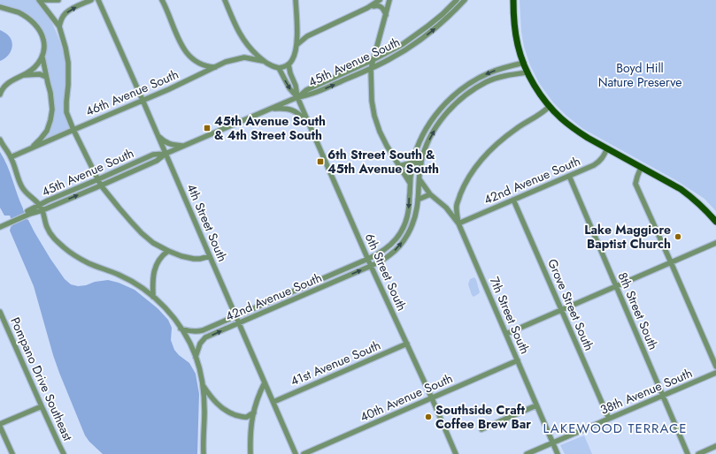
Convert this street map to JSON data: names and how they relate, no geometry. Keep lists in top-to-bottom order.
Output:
{
  "streets": {
    "street": [
      "45th Avenue South",
      "46th Avenue South",
      "42nd Avenue South",
      "4th Street South",
      "6th Street South",
      "Grove Street South",
      "8th Street South",
      "7th Street South",
      "41st Avenue South",
      "Pompano Drive Southeast",
      "38th Avenue South",
      "40th Avenue South"
    ]
  },
  "crossings": [
    ["45th Avenue South", "4th Street South"],
    ["45th Avenue South", "6th Street South"],
    ["46th Avenue South", "4th Street South"],
    ["42nd Avenue South", "4th Street South"],
    ["42nd Avenue South", "6th Street South"],
    ["42nd Avenue South", "Grove Street South"],
    ["42nd Avenue South", "8th Street South"],
    ["42nd Avenue South", "7th Street South"],
    ["4th Street South", "41st Avenue South"],
    ["6th Street South", "41st Avenue South"],
    ["6th Street South", "40th Avenue South"],
    ["Grove Street South", "38th Avenue South"],
    ["8th Street South", "38th Avenue South"],
    ["7th Street South", "38th Avenue South"],
    ["7th Street South", "40th Avenue South"]
  ],
  "districts": ["LAKEWOOD TERRACE"],
  "parks": ["Boyd Hill Nature Preserve"],
  "places": {
    "transit": ["45th Avenue South & 4th Street South", "6th Street South & 45th Avenue South"],
    "other": ["Lake Maggiore Baptist Church", "Southside Craft Coffee Brew Bar"]
  }
}
